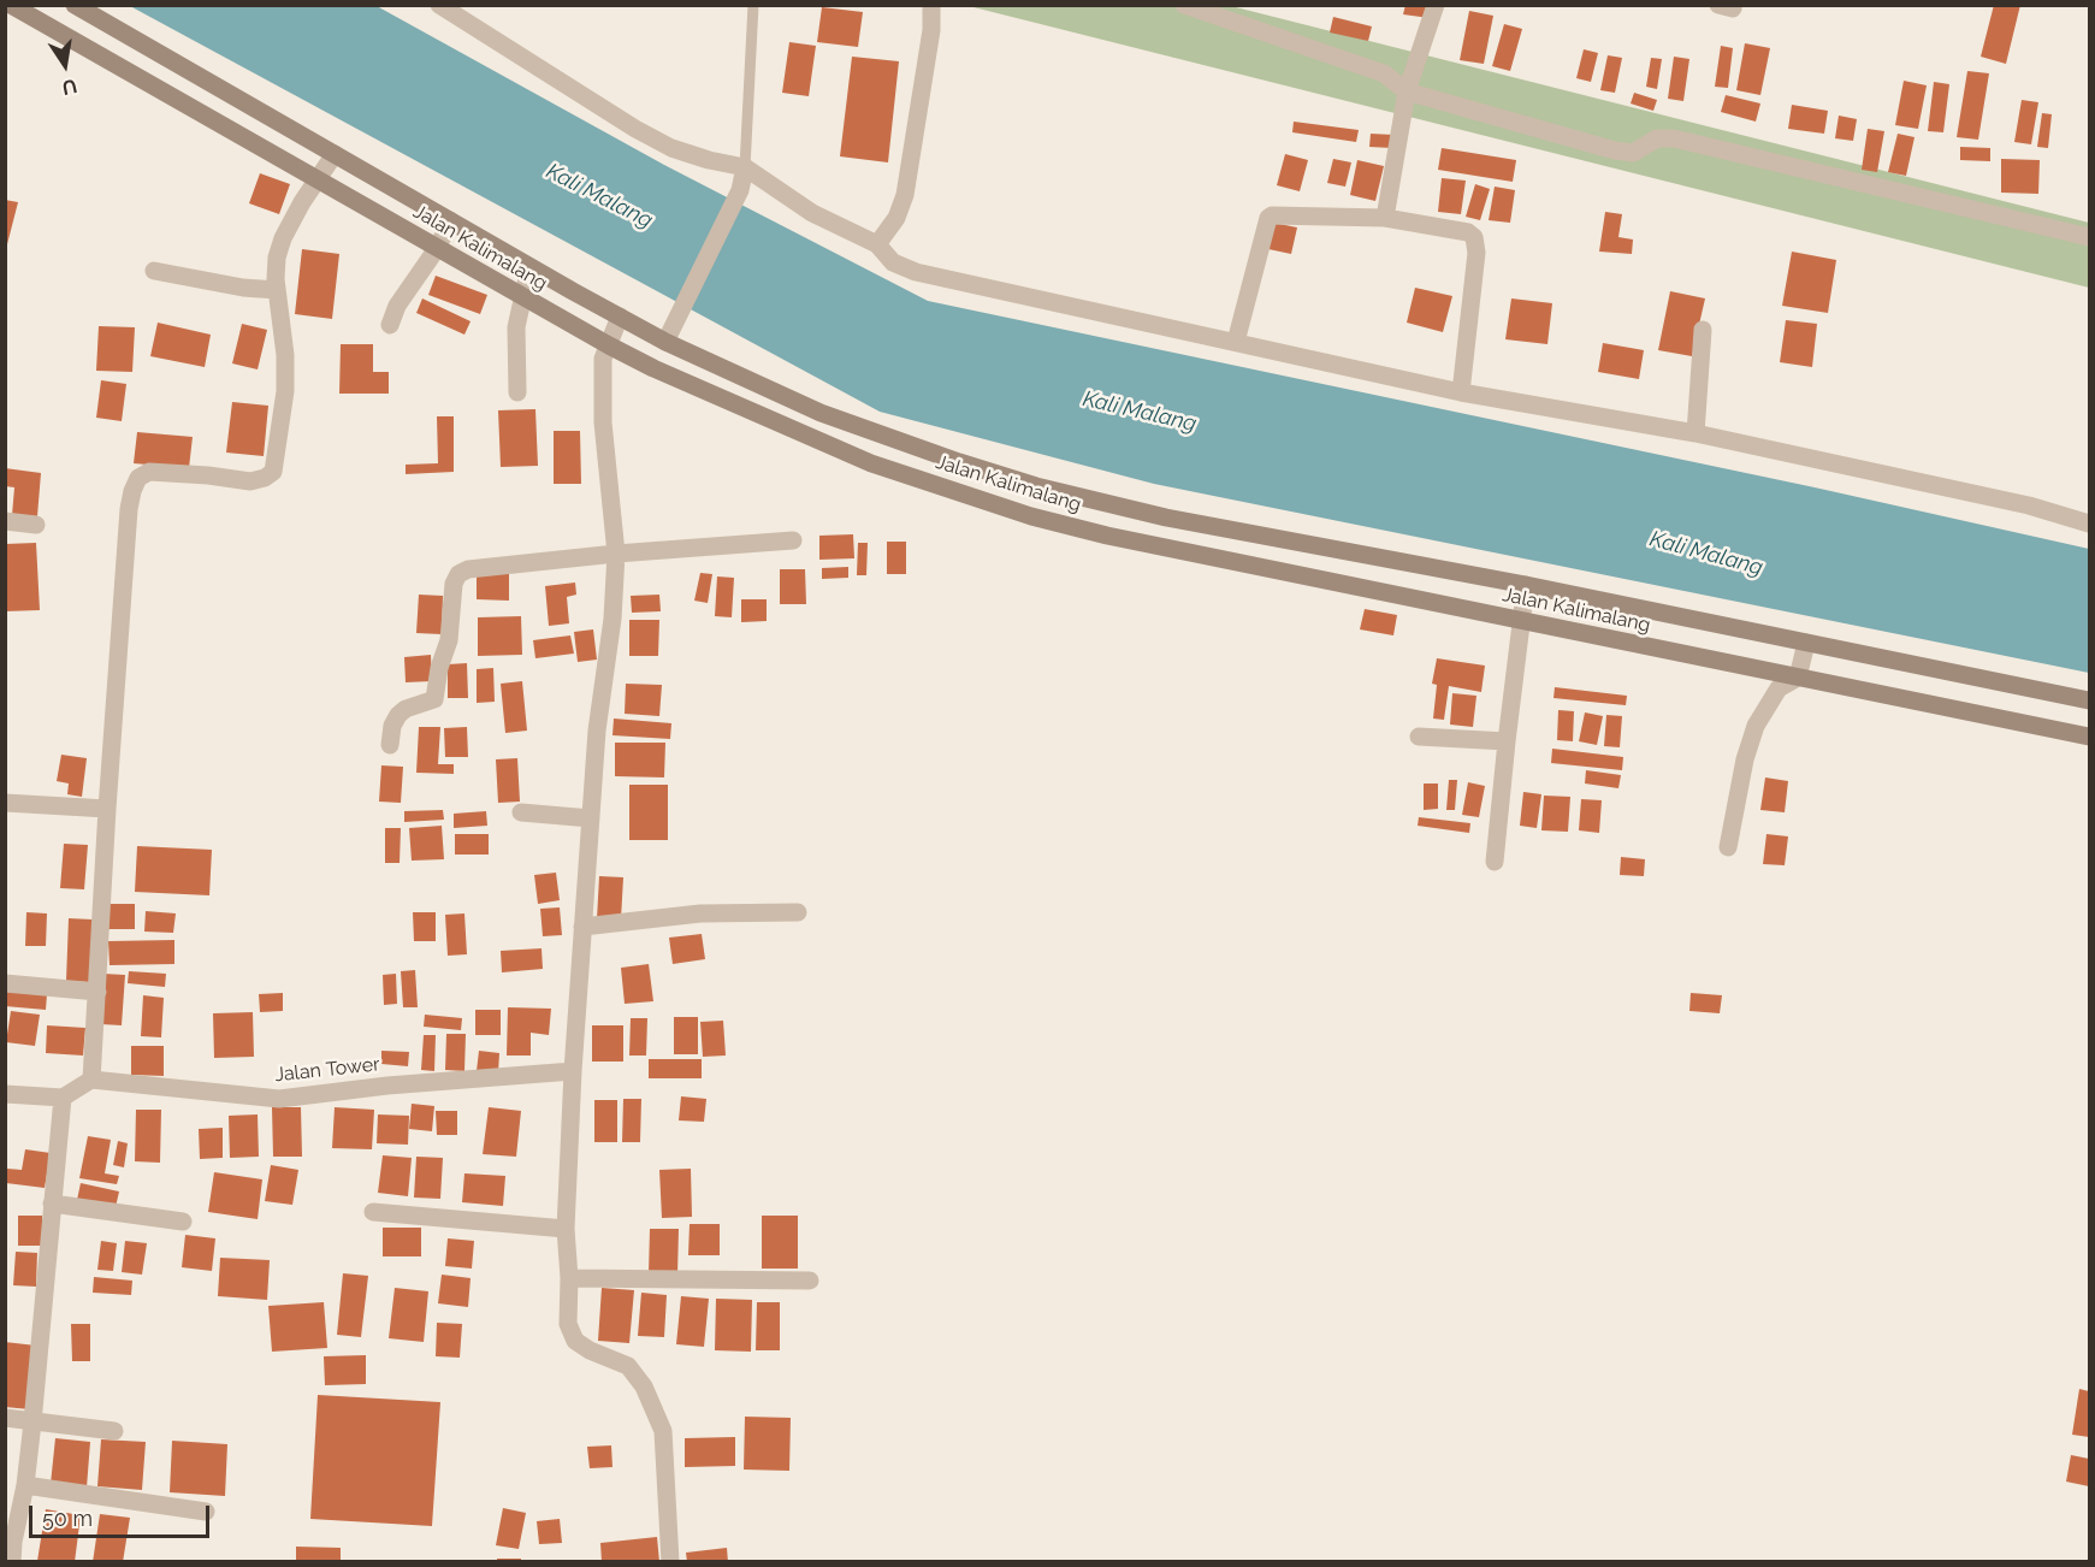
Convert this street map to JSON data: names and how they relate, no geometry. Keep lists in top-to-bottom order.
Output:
{
  "streets": {
    "main road": ["Jalan Kalimalang"],
    "street": ["Jalan Tower"]
  },
  "water": ["Kali Malang"],
  "scale_bar": "50 m",
  "north": "bottom"
}
